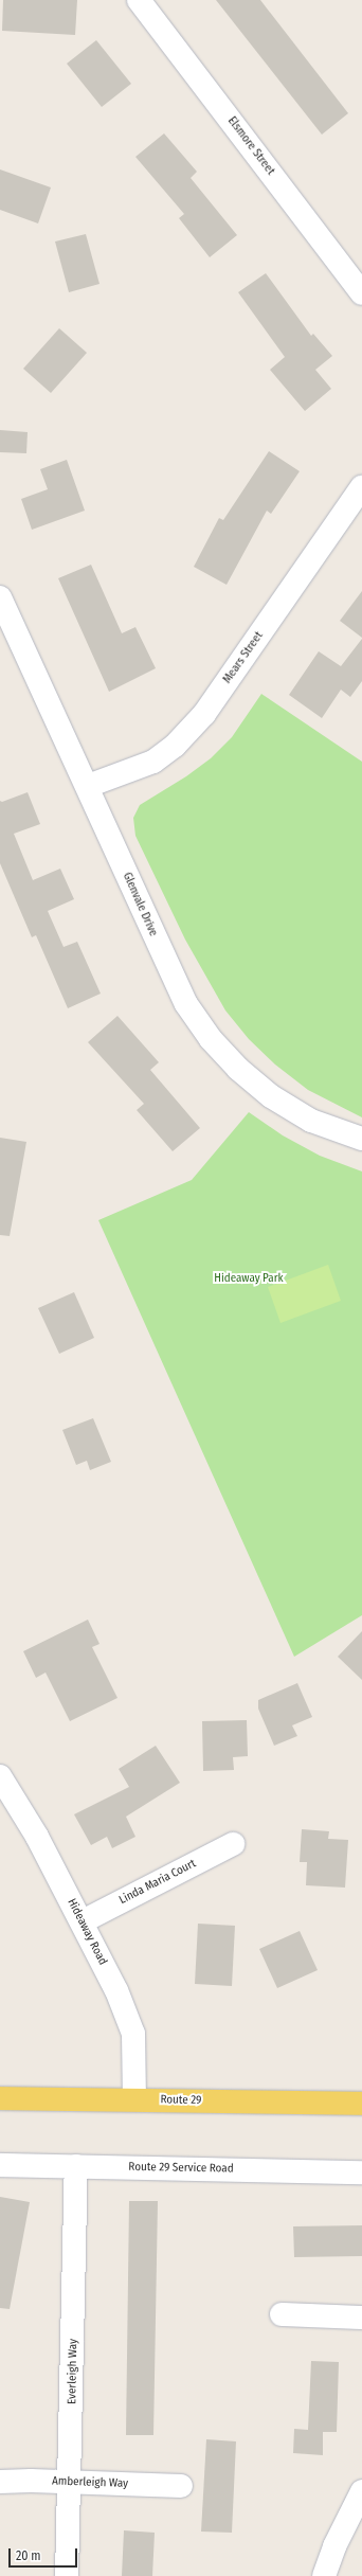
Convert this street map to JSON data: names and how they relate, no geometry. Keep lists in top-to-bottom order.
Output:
{
  "streets": {
    "main road": ["Route 29"],
    "street": [
      "Elsmore Street",
      "Mears Street",
      "Glenvale Drive",
      "Linda Maria Court",
      "Hideaway Road",
      "Route 29 Service Road",
      "Everleigh Way",
      "Amberleigh Way"
    ]
  },
  "crossings": [
    ["Mears Street", "Glenvale Drive"],
    ["Linda Maria Court", "Hideaway Road"],
    ["Hideaway Road", "Route 29"],
    ["Route 29 Service Road", "Everleigh Way"],
    ["Everleigh Way", "Amberleigh Way"]
  ],
  "parks": ["Hideaway Park"],
  "scale_bar": "20 m"
}
